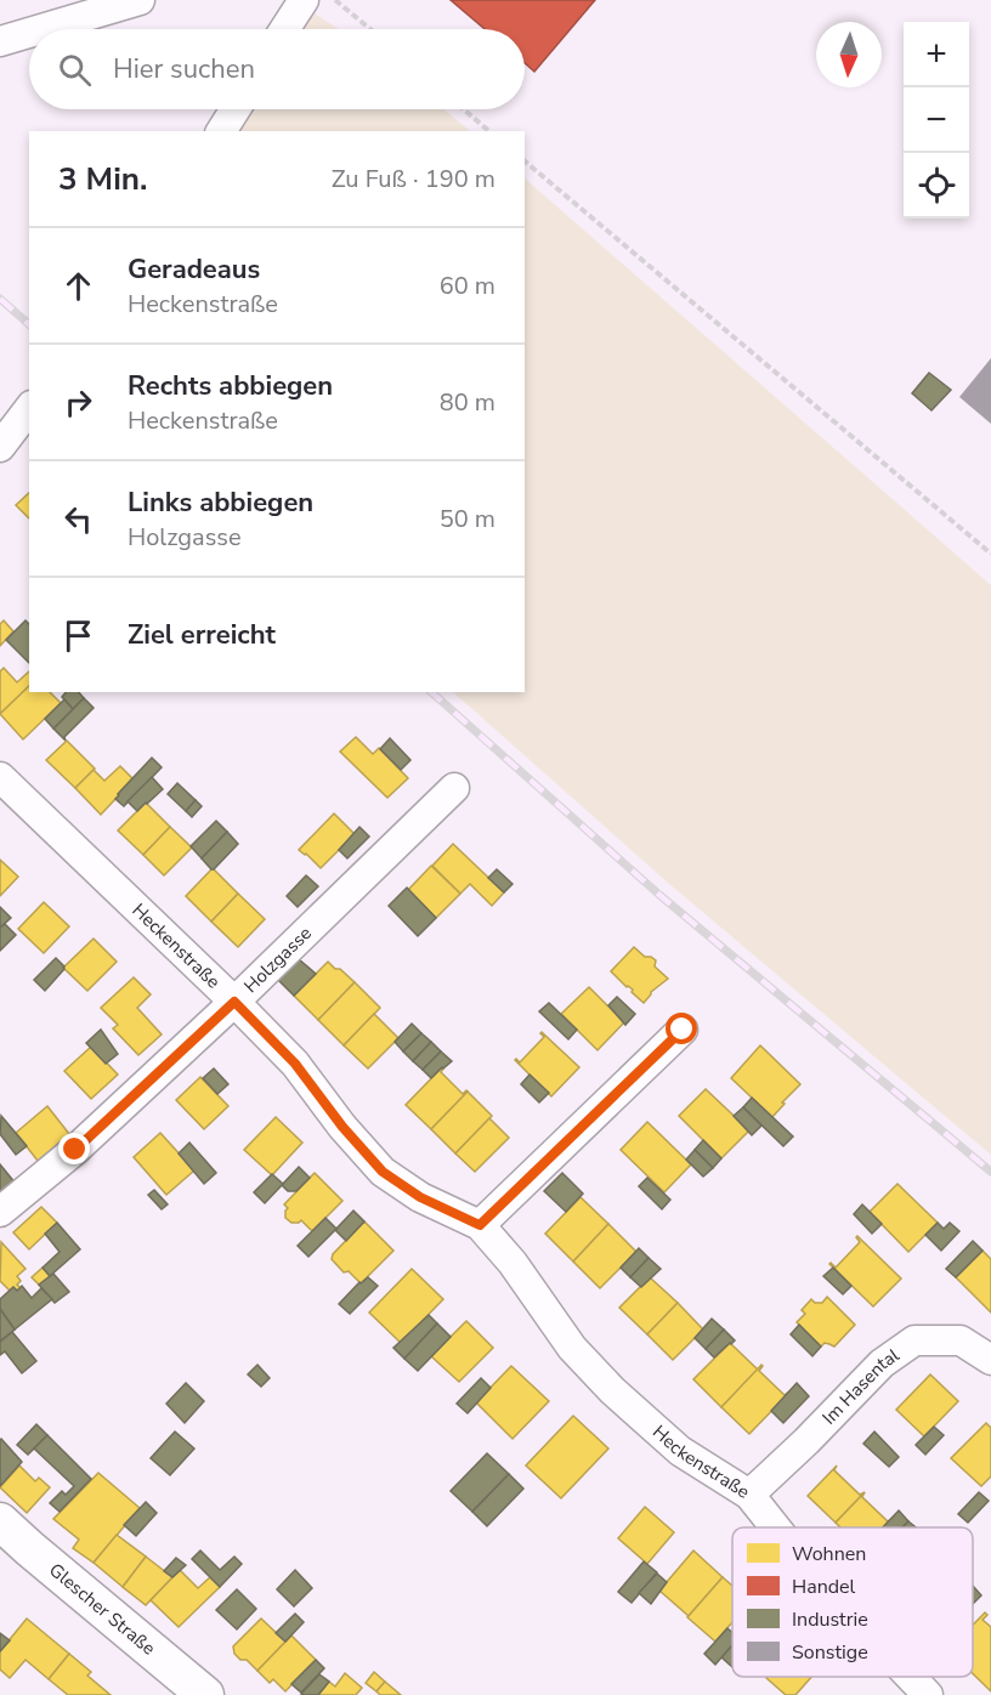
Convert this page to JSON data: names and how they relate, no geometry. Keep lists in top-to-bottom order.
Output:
{
  "streets": {
    "street": [
      "Heckenstraße",
      "Holzgasse",
      "Im Hasental",
      "Glescher Straße"
    ]
  },
  "crossings": [
    ["Heckenstraße", "Holzgasse"],
    ["Heckenstraße", "Im Hasental"]
  ],
  "legend": [
    "Wohnen",
    "Handel",
    "Industrie",
    "Sonstige"
  ],
  "north": "bottom",
  "page": {
    "map_buttons": ["+", "−"],
    "search": "Hier suchen",
    "heading": ["3 Min.", "Zu Fuß · 190 m"],
    "list": [
      ["Geradeaus", "Heckenstraße", "60 m"],
      ["Rechts abbiegen", "Heckenstraße", "80 m"],
      ["Links abbiegen", "Holzgasse", "50 m"],
      "Ziel erreicht"
    ]
  }
}
